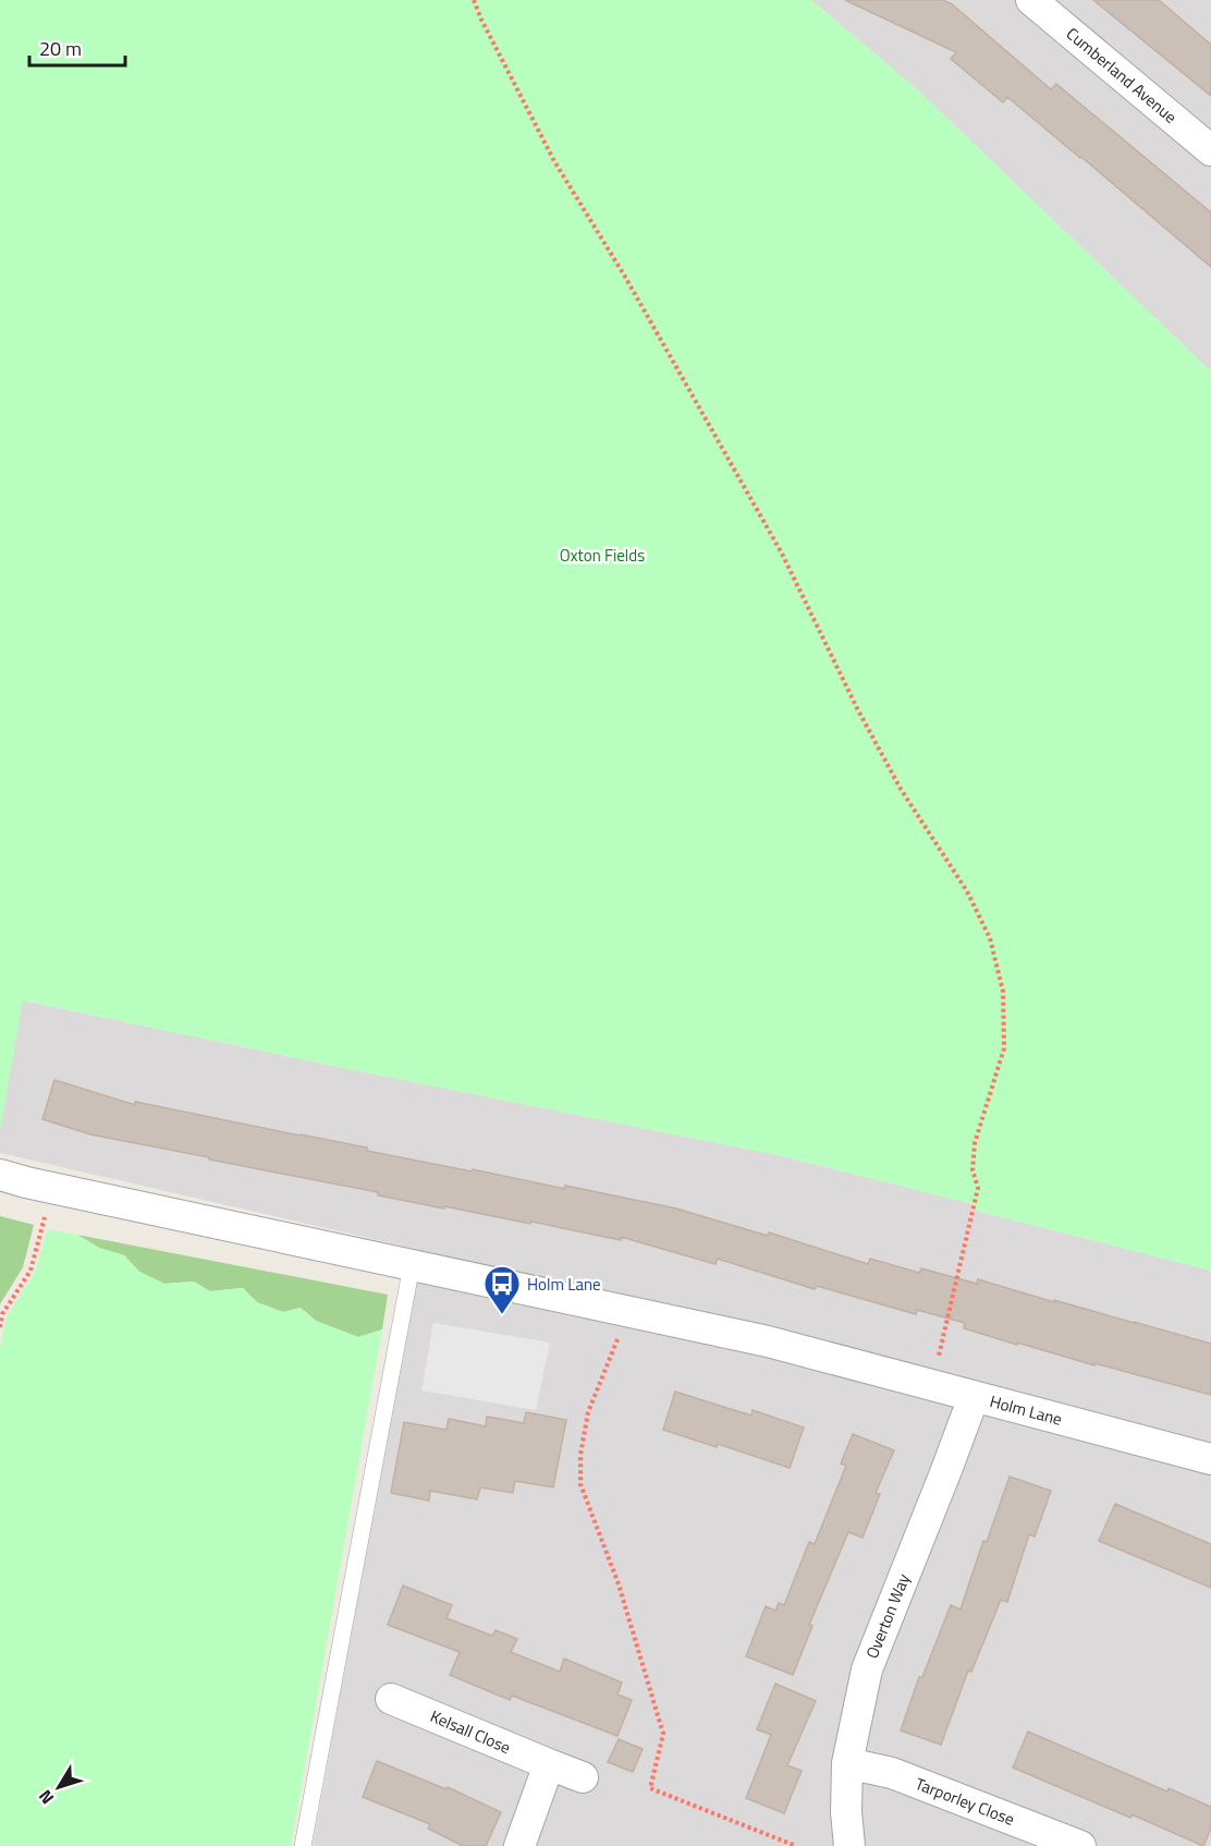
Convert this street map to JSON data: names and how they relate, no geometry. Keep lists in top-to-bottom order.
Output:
{
  "streets": {
    "street": [
      "Cumberland Avenue",
      "Holm Lane",
      "Overton Way",
      "Kelsall Close",
      "Tarporley Close"
    ]
  },
  "crossings": [
    ["Holm Lane", "Overton Way"],
    ["Overton Way", "Tarporley Close"]
  ],
  "parks": ["Oxton Fields"],
  "places": {
    "bus stop": ["Holm Lane"]
  },
  "scale_bar": "20 m",
  "north": "bottom left"
}
